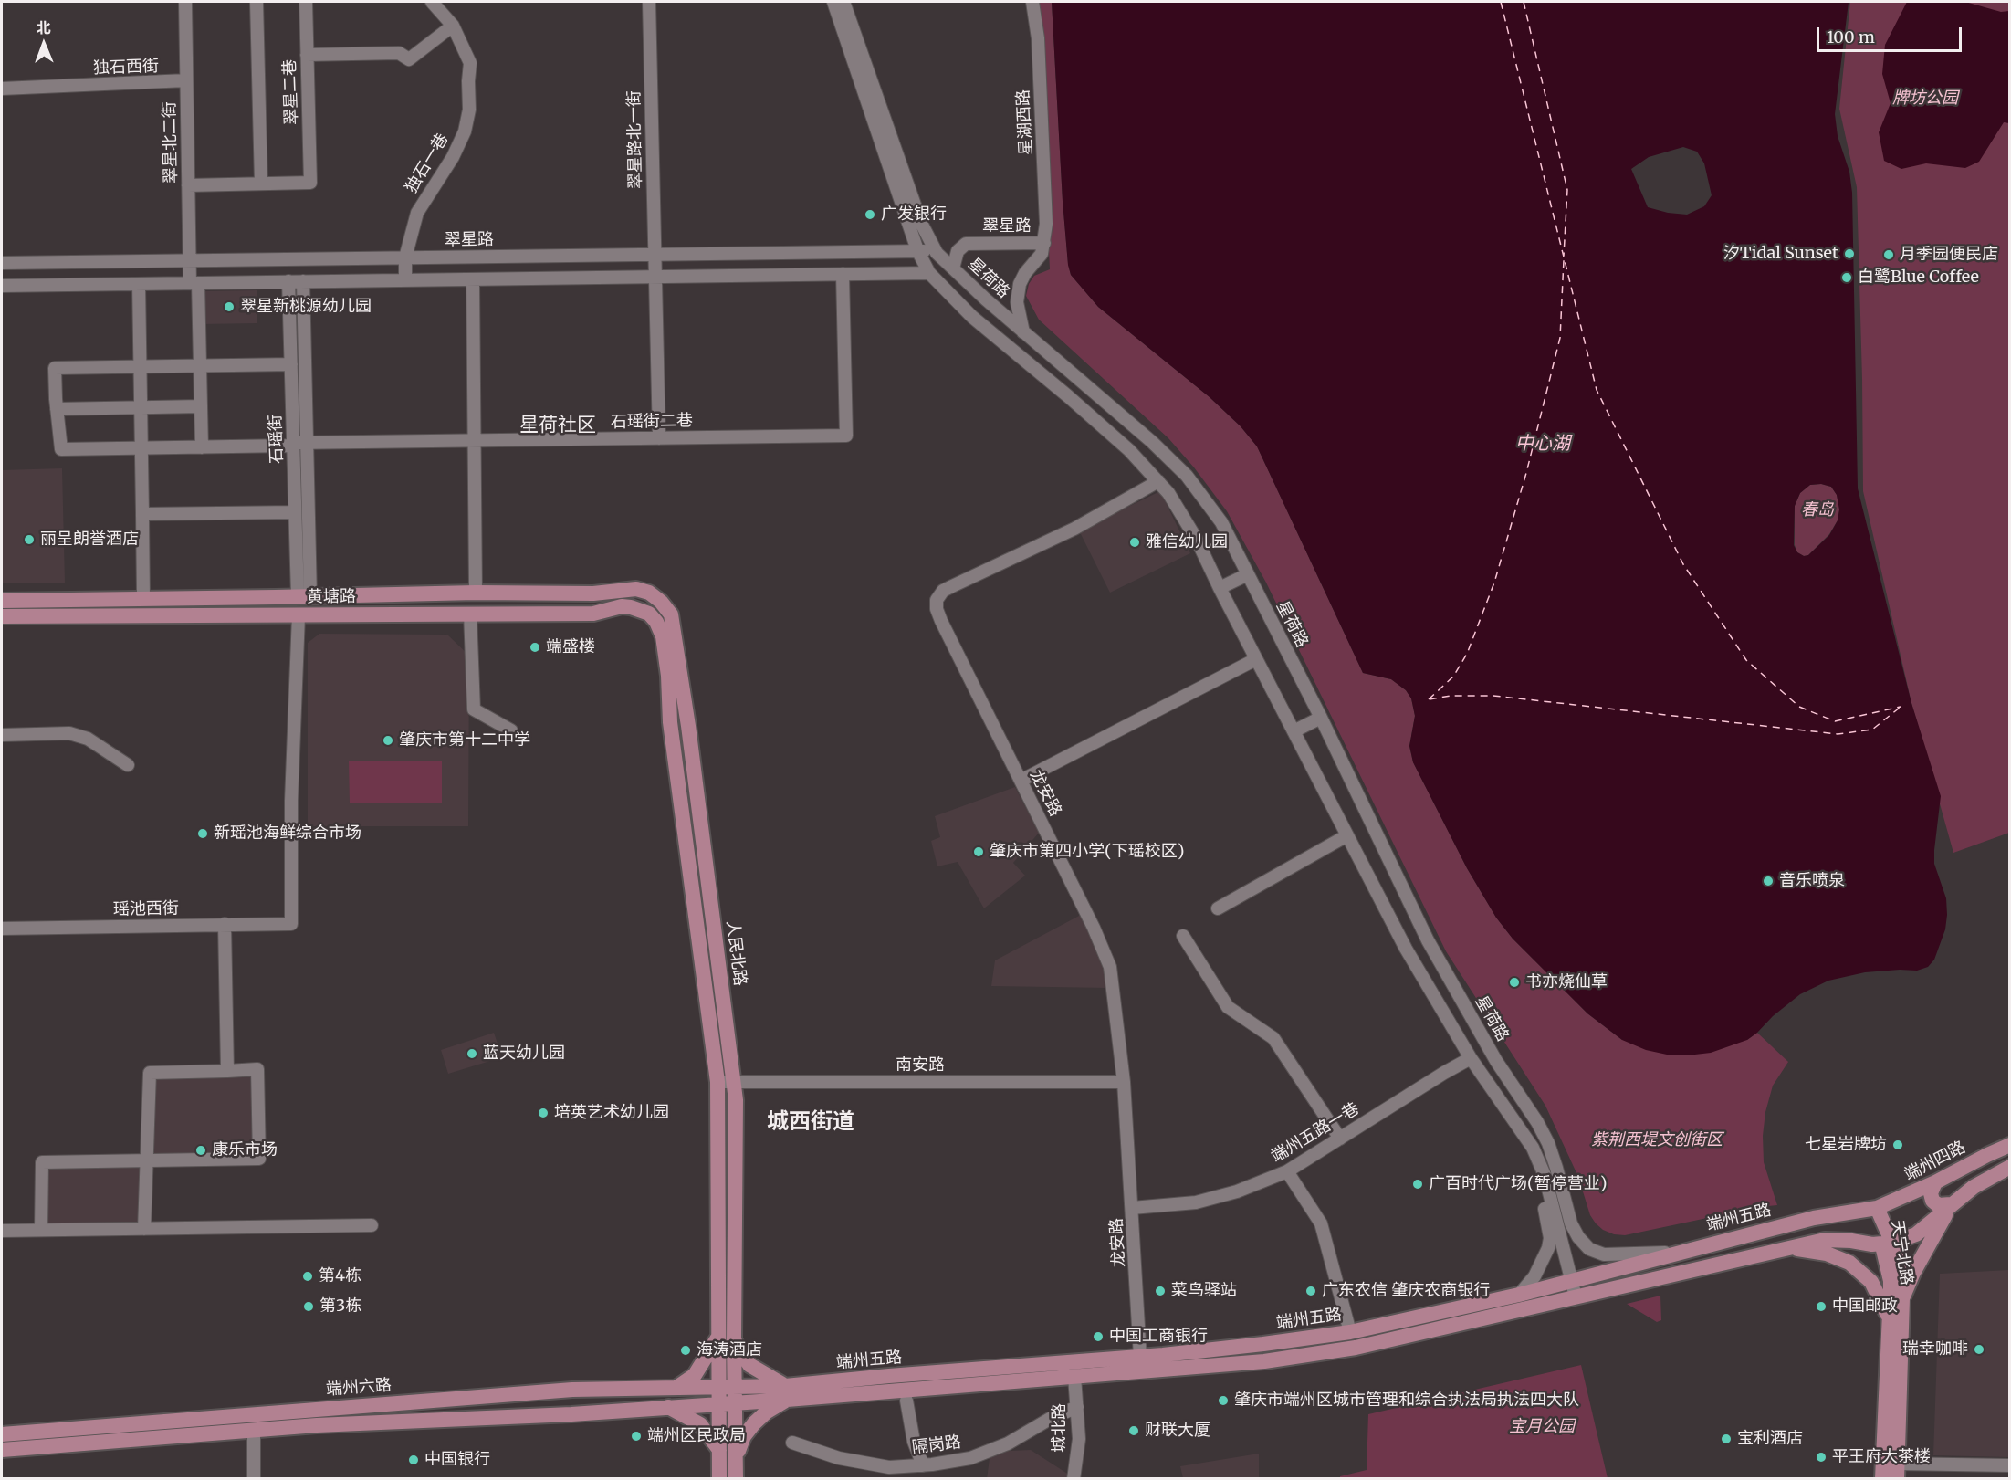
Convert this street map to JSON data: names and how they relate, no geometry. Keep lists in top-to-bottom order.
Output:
{
  "streets": {
    "main road": [
      "黄塘路",
      "人民北路",
      "端州四路",
      "端州五路",
      "天宁北路",
      "端州六路"
    ],
    "street": [
      "独石西街",
      "翠星二巷",
      "星湖西路",
      "翠星路北一街",
      "翠星北二街",
      "独石一巷",
      "翠星路",
      "星荷路",
      "石瑶街二巷",
      "石瑶街",
      "龙安路",
      "瑶池西街",
      "南安路",
      "端州五路一巷",
      "城北路",
      "隔岗路"
    ]
  },
  "crossings": [
    ["独石西街", "翠星北二街"],
    ["星湖西路", "翠星路"],
    ["翠星路北一街", "翠星路"],
    ["翠星路北一街", "石瑶街二巷"],
    ["翠星北二街", "翠星路"],
    ["翠星北二街", "石瑶街二巷"],
    ["独石一巷", "翠星路"],
    ["翠星路", "星荷路"],
    ["星荷路", "端州五路"],
    ["石瑶街二巷", "石瑶街"],
    ["石瑶街", "黄塘路"],
    ["黄塘路", "瑶池西街"],
    ["黄塘路", "人民北路"],
    ["龙安路", "南安路"],
    ["龙安路", "端州五路一巷"],
    ["龙安路", "端州五路"],
    ["人民北路", "南安路"],
    ["人民北路", "端州五路"],
    ["人民北路", "端州六路"],
    ["端州四路", "端州五路"],
    ["端州四路", "天宁北路"],
    ["端州五路", "天宁北路"],
    ["端州五路", "端州六路"],
    ["端州五路", "城北路"],
    ["城北路", "隔岗路"]
  ],
  "districts": ["星荷社区", "城西街道"],
  "water": ["中心湖"],
  "parks": [
    "牌坊公园",
    "春岛",
    "紫荆西堤文创街区",
    "宝月公园"
  ],
  "places": [
    "广发银行",
    "汐Tidal Sunset",
    "月季园便民店",
    "白鹭Blue Coffee",
    "翠星新桃源幼儿园",
    "丽呈朗誉酒店",
    "雅信幼儿园",
    "端盛楼",
    "肇庆市第十二中学",
    "新瑶池海鲜综合市场",
    "肇庆市第四小学(下瑶校区)",
    "音乐喷泉",
    "书亦烧仙草",
    "蓝天幼儿园",
    "培英艺术幼儿园",
    "七星岩牌坊",
    "康乐市场",
    "广百时代广场(暂停营业)",
    "第4栋",
    "菜鸟驿站",
    "广东农信 肇庆农商银行",
    "第3栋",
    "中国邮政",
    "中国工商银行",
    "瑞幸咖啡",
    "海涛酒店",
    "肇庆市端州区城市管理和综合执法局执法四大队",
    "财联大厦",
    "端州区民政局",
    "宝利酒店",
    "平王府大茶楼",
    "中国银行"
  ],
  "scale_bar": "100 m",
  "north": "top"
}
